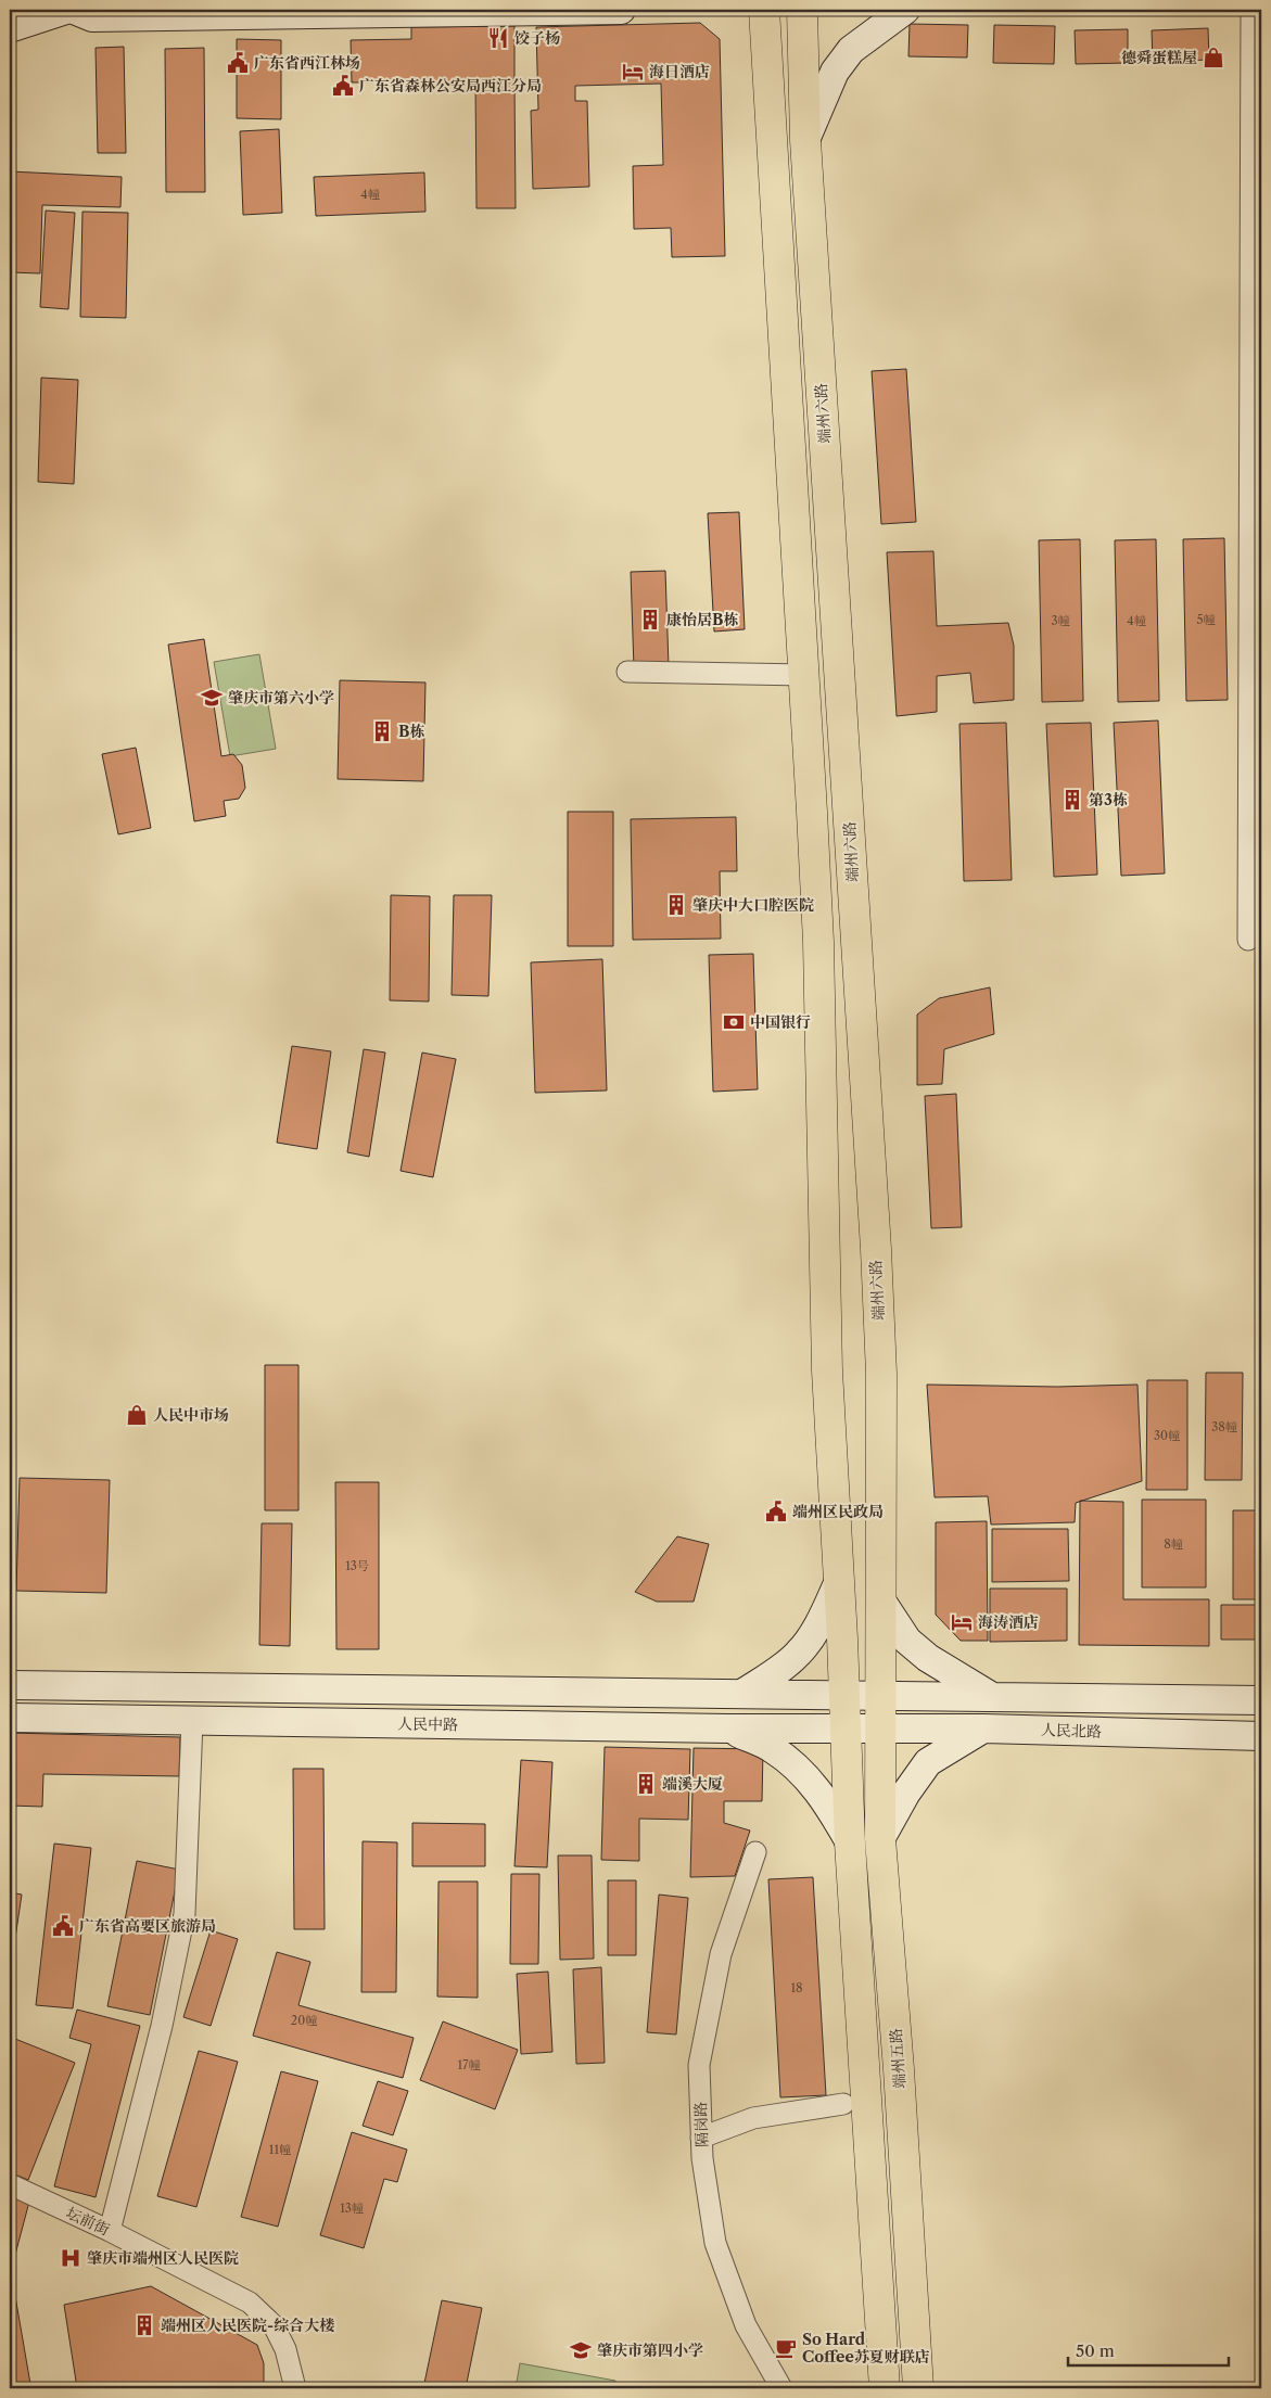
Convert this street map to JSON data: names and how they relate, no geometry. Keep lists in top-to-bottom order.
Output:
{
  "streets": {
    "main road": [
      "端州六路",
      "人民中路",
      "人民北路",
      "端州五路"
    ],
    "street": ["隔岗路", "坛前街"]
  },
  "crossings": [
    ["端州六路", "人民中路"],
    ["端州六路", "人民北路"],
    ["端州六路", "端州五路"],
    ["人民中路", "人民北路"],
    ["人民中路", "端州五路"],
    ["人民北路", "端州五路"]
  ],
  "places": {
    "restaurant": ["饺子杨"],
    "shop": ["德舜蛋糕屋", "人民中市场"],
    "public building": [
      "广东省西江林场",
      "广东省森林公安局西江分局",
      "端州区民政局",
      "广东省高要区旅游局"
    ],
    "hotel": ["海日酒店", "海涛酒店"],
    "building": [
      "康怡居B栋",
      "B栋",
      "第3栋",
      "肇庆中大口腔医院",
      "端溪大厦",
      "端州区人民医院-综合大楼"
    ],
    "school or university": ["肇庆市第六小学", "肇庆市第四小学"],
    "bank": ["中国银行"],
    "hospital": ["肇庆市端州区人民医院"],
    "cafe": ["So Hard Coffee苏夏财联店"]
  },
  "house_numbers": [
    "4幢",
    "5幢",
    "3幢",
    "4幢",
    "38幢",
    "30幢",
    "8幢",
    "13号",
    "18",
    "20幢",
    "17幢",
    "11幢",
    "13幢"
  ],
  "scale_bar": "50 m"
}
